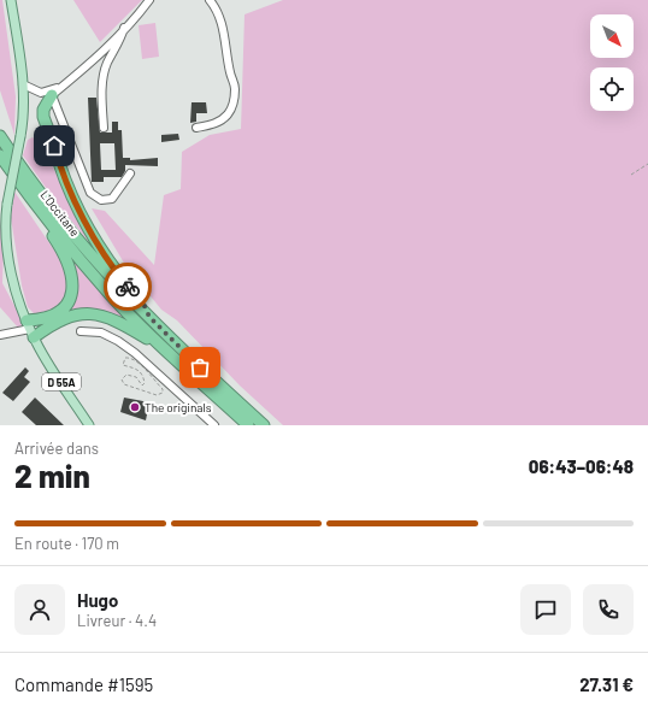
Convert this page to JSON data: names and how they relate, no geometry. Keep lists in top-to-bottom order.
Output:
{
  "streets": {
    "highway": ["L'Occitane"],
    "main road": ["D 55A"]
  },
  "places": ["The originals"],
  "north": "bottom right",
  "page": {
    "heading": ["2 min", "Arrivée dans", "06:43–06:48"],
    "panel": [
      "Hugo",
      "Livreur · 4.4",
      "Commande #1595",
      "27.31 €"
    ],
    "bar": "En route · 170 m"
  }
}
